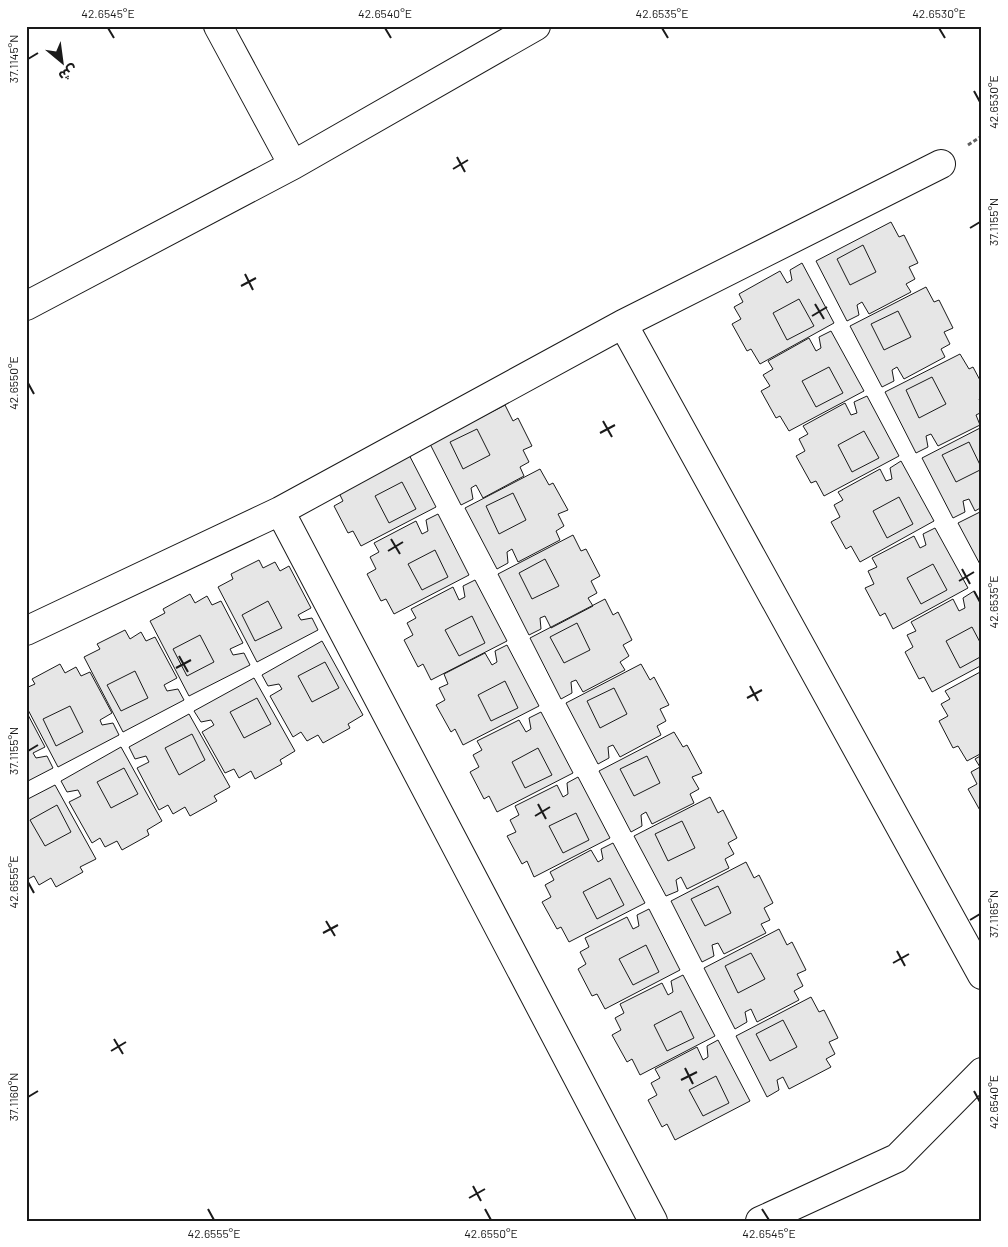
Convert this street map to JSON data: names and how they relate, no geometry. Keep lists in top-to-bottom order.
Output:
{
  "north": "bottom right",
  "coordinates": [
    "42.6545°E",
    "42.6540°E",
    "42.6535°E",
    "42.6530°E",
    "37.1145°N",
    "37.1155°N",
    "42.6550°E",
    "42.6555°E",
    "37.1165°N",
    "37.1160°N"
  ]
}
